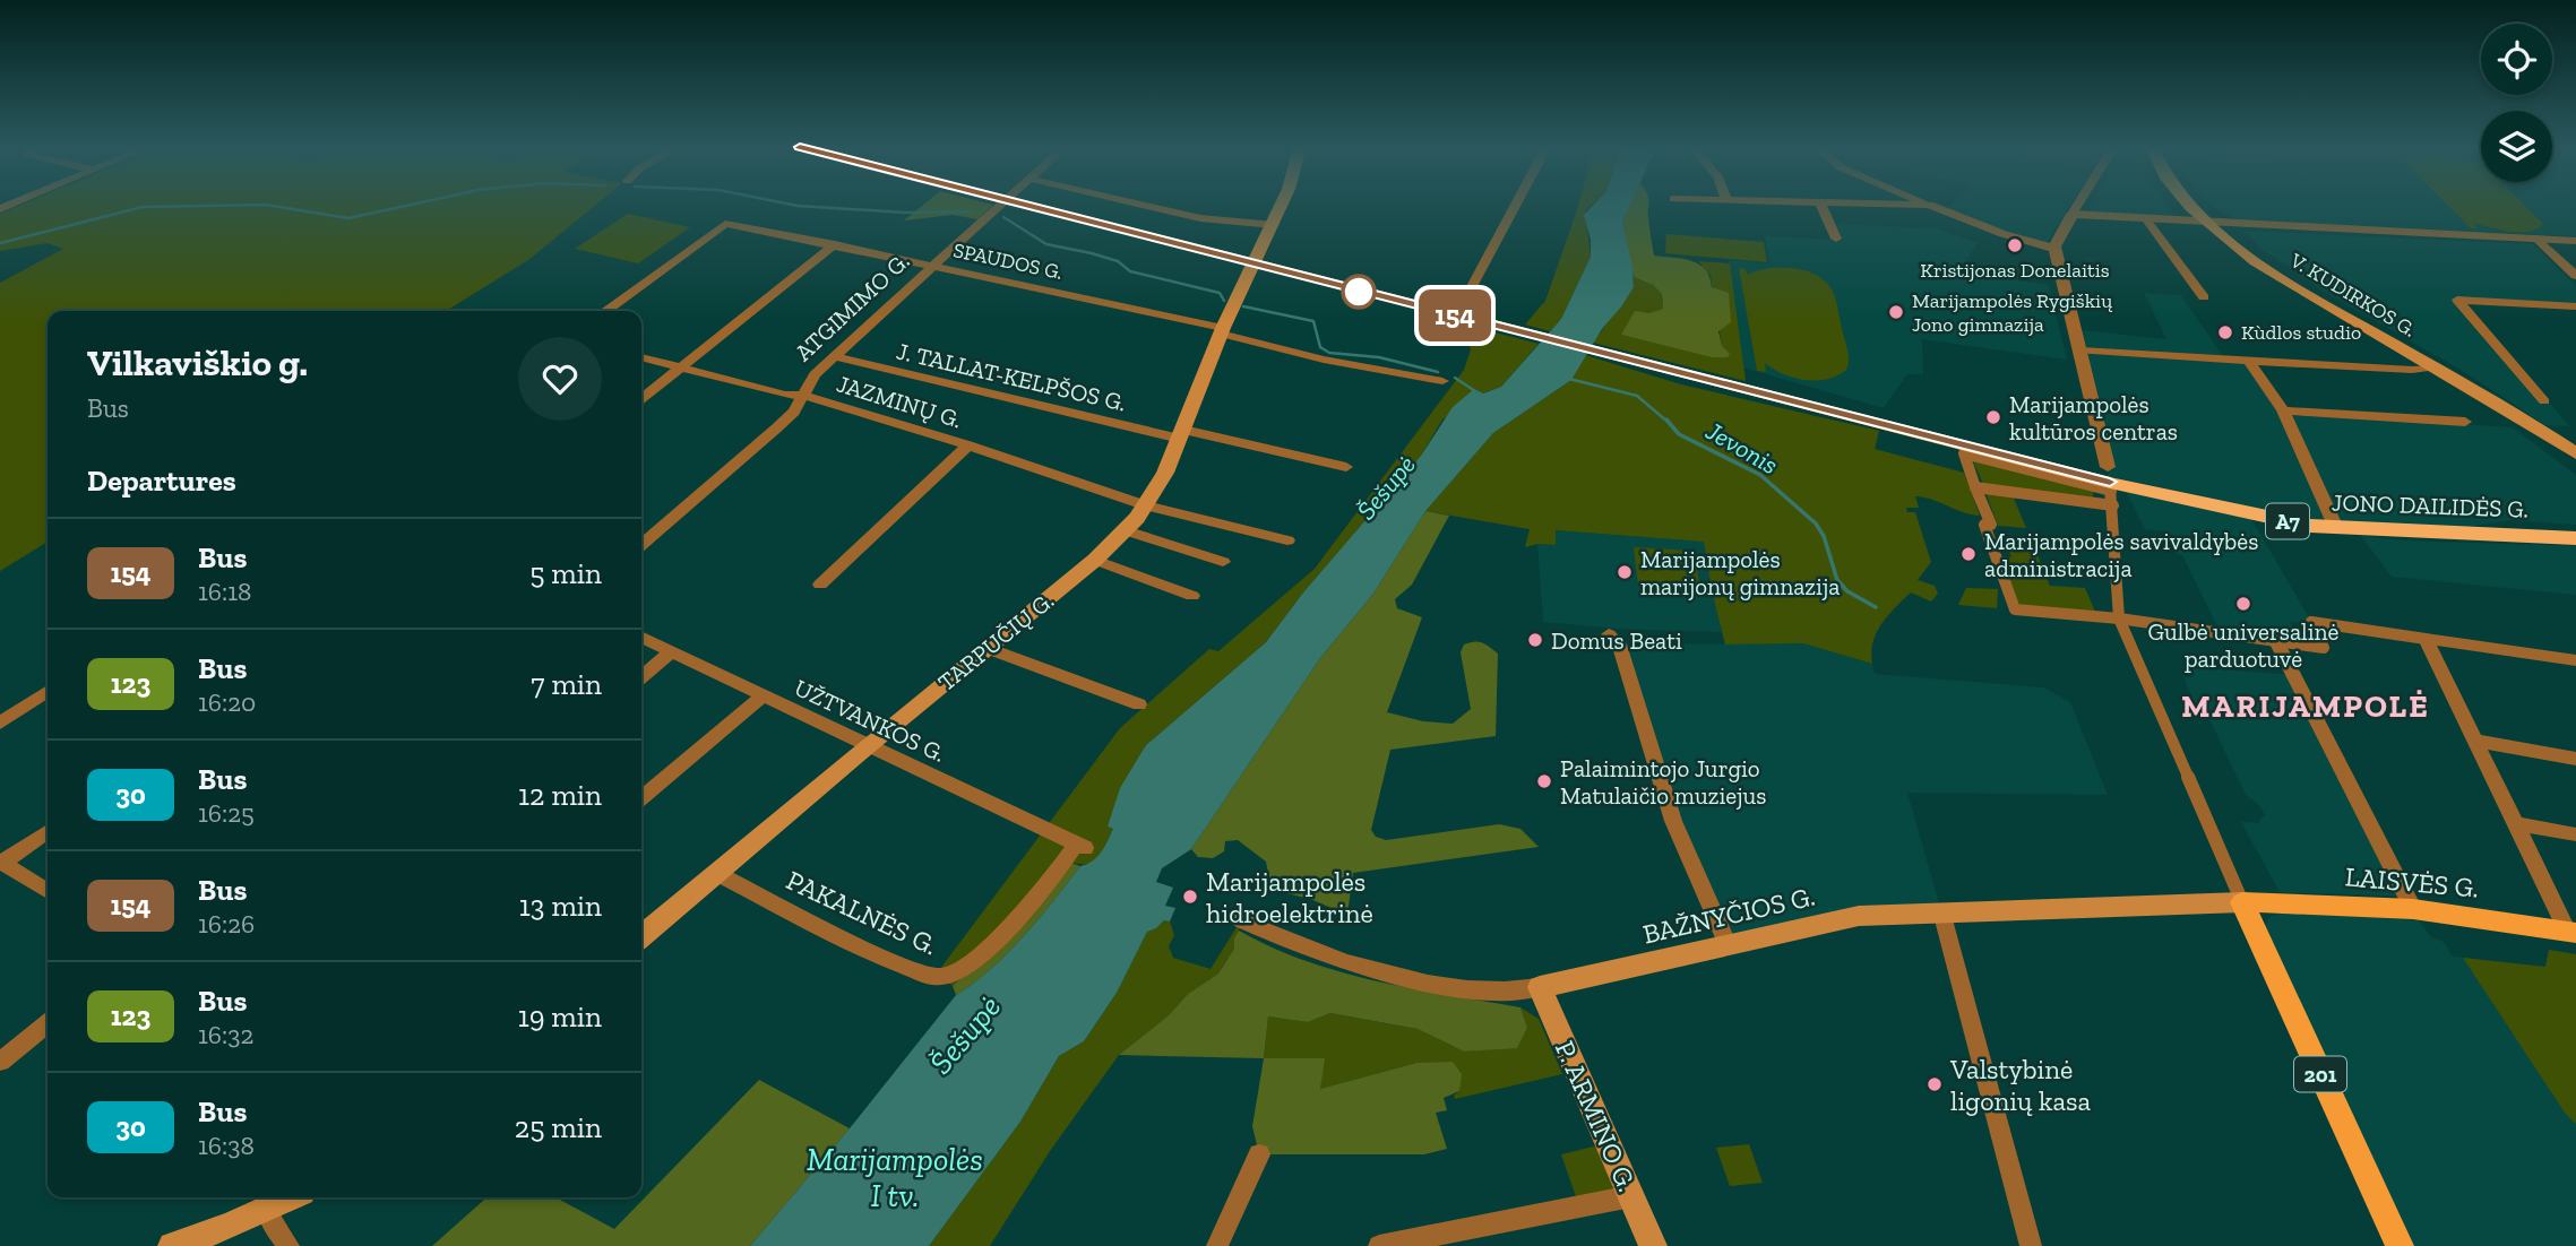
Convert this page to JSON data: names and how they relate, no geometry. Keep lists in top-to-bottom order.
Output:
{
  "streets": {
    "highway": ["JONO DAILIDĖS G.", "A7"],
    "main road": [
      "V. KUDIRKOS G.",
      "TARPUČIŲ G.",
      "LAISVĖS G.",
      "BAŽNYČIOS G.",
      "201",
      "P. ARMINO G."
    ],
    "street": [
      "SPAUDOS G.",
      "ATGIMIMO G.",
      "J. TALLAT-KELPŠOS G.",
      "JAZMINŲ G.",
      "UŽTVANKOS G.",
      "PAKALNĖS G."
    ]
  },
  "crossings": [
    ["SPAUDOS G.", "ATGIMIMO G."],
    ["SPAUDOS G.", "TARPUČIŲ G."],
    ["ATGIMIMO G.", "J. TALLAT-KELPŠOS G."],
    ["ATGIMIMO G.", "JAZMINŲ G."],
    ["J. TALLAT-KELPŠOS G.", "TARPUČIŲ G."],
    ["JAZMINŲ G.", "TARPUČIŲ G."],
    ["JONO DAILIDĖS G.", "A7"],
    ["A7", "TARPUČIŲ G."],
    ["TARPUČIŲ G.", "UŽTVANKOS G."],
    ["TARPUČIŲ G.", "PAKALNĖS G."],
    ["UŽTVANKOS G.", "PAKALNĖS G."],
    ["LAISVĖS G.", "BAŽNYČIOS G."],
    ["LAISVĖS G.", "201"],
    ["BAŽNYČIOS G.", "201"],
    ["BAŽNYČIOS G.", "P. ARMINO G."]
  ],
  "districts": ["MARIJAMPOLĖ"],
  "water": ["Jevonis", "Šešupė", "Marijampolės I tv."],
  "places": [
    "Kristijonas Donelaitis",
    "Marijampolės Rygiškių Jono gimnazija",
    "Kùdlos studio",
    "Marijampolės kultūros centras",
    "Marijampolės savivaldybės administracija",
    "Marijampolės marijonų gimnazija",
    "Gulbė universalinė parduotuvė",
    "Domus Beati",
    "Palaimintojo Jurgio Matulaičio muziejus",
    "Marijampolės hidroelektrinė",
    "Valstybinė ligonių kasa"
  ],
  "lines": ["bus line 154"],
  "page": {
    "on_map": "154",
    "heading": [
      ["Vilkaviškio g.", "Bus"],
      "Departures"
    ],
    "list": [
      {
        "mark": "154",
        "name": "Bus",
        "note": "16:18",
        "value": "5 min"
      },
      {
        "mark": "123",
        "name": "Bus",
        "note": "16:20",
        "value": "7 min"
      },
      {
        "mark": "30",
        "name": "Bus",
        "note": "16:25",
        "value": "12 min"
      },
      {
        "mark": "154",
        "name": "Bus",
        "note": "16:26",
        "value": "13 min"
      },
      {
        "mark": "123",
        "name": "Bus",
        "note": "16:32",
        "value": "19 min"
      },
      {
        "mark": "30",
        "name": "Bus",
        "note": "16:38",
        "value": "25 min"
      }
    ]
  }
}
